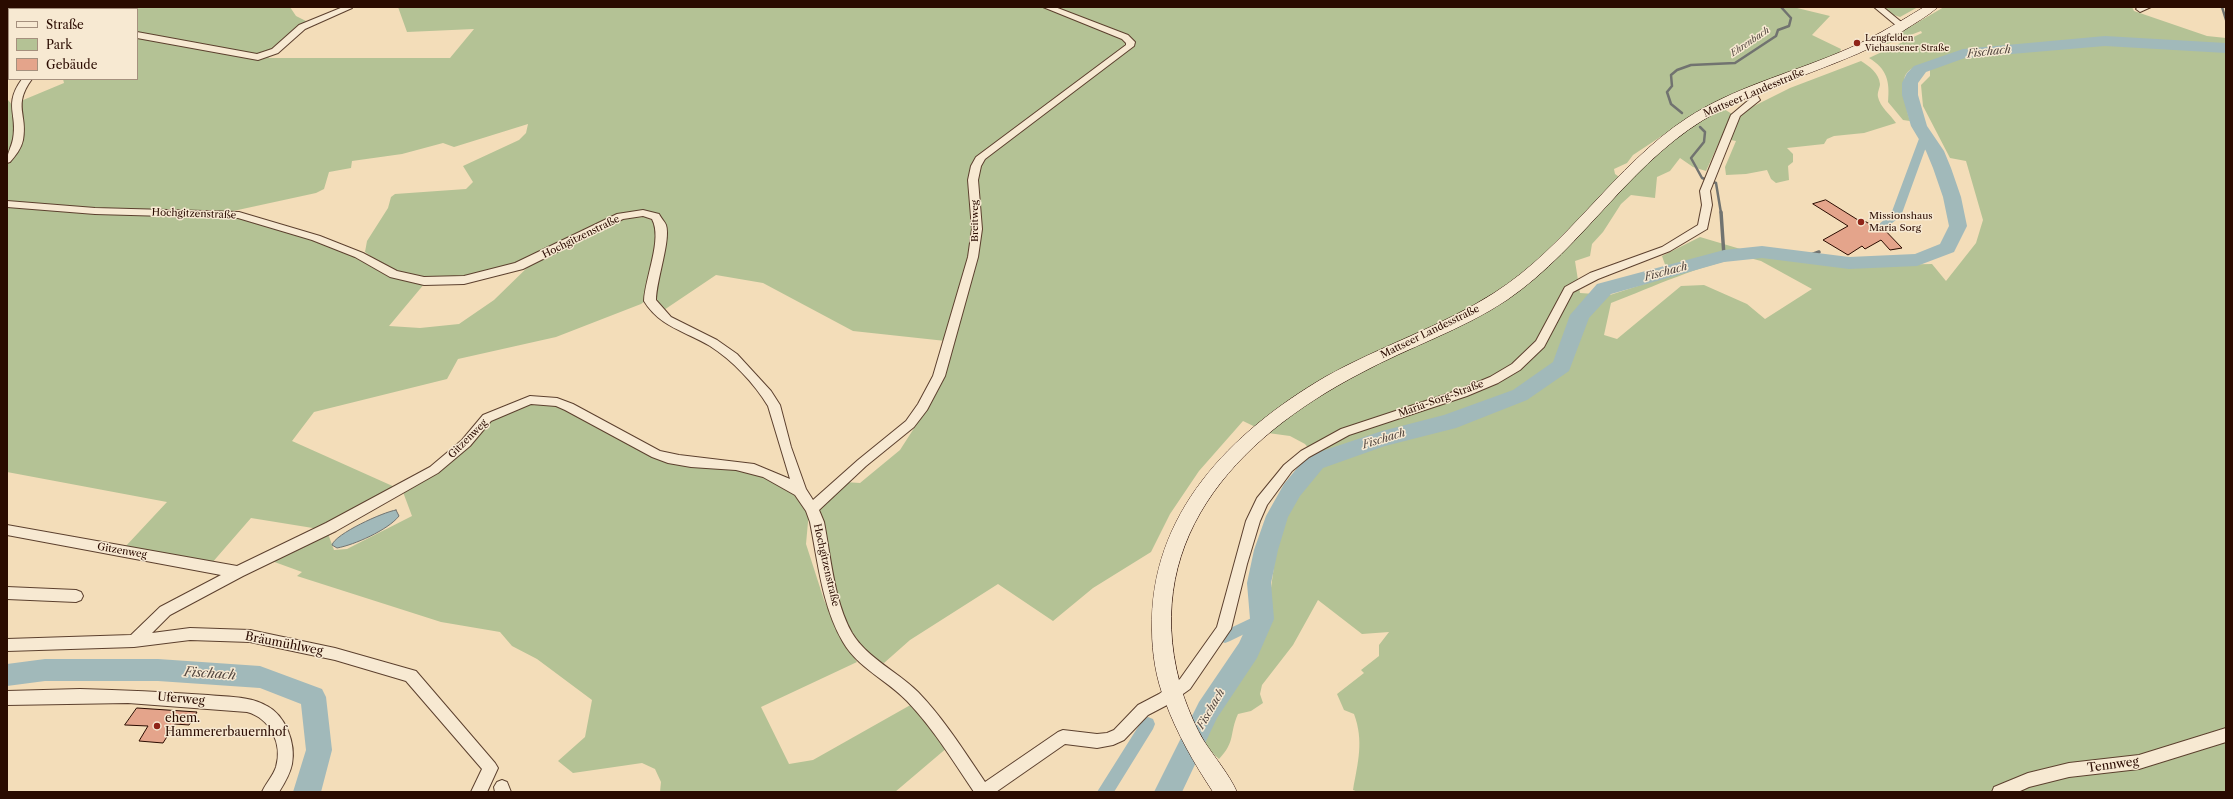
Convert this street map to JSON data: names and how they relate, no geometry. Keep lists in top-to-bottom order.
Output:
{
  "streets": {
    "main road": ["Mattseer Landesstraße"],
    "street": [
      "Hochgitzenstraße",
      "Breitweg",
      "Maria-Sorg-Straße",
      "Gitzenweg",
      "Bräumühlweg",
      "Uferweg",
      "Tennweg"
    ]
  },
  "crossings": [
    ["Mattseer Landesstraße", "Maria-Sorg-Straße"],
    ["Hochgitzenstraße", "Breitweg"],
    ["Hochgitzenstraße", "Gitzenweg"],
    ["Gitzenweg", "Bräumühlweg"]
  ],
  "water": ["Ehrenbach", "Fischach"],
  "places": ["Lengfelden Viehausener Straße", "Missionshaus Maria Sorg", "ehem. Hammererbauernhof"],
  "legend": ["Straße", "Park", "Gebäude"]
}
